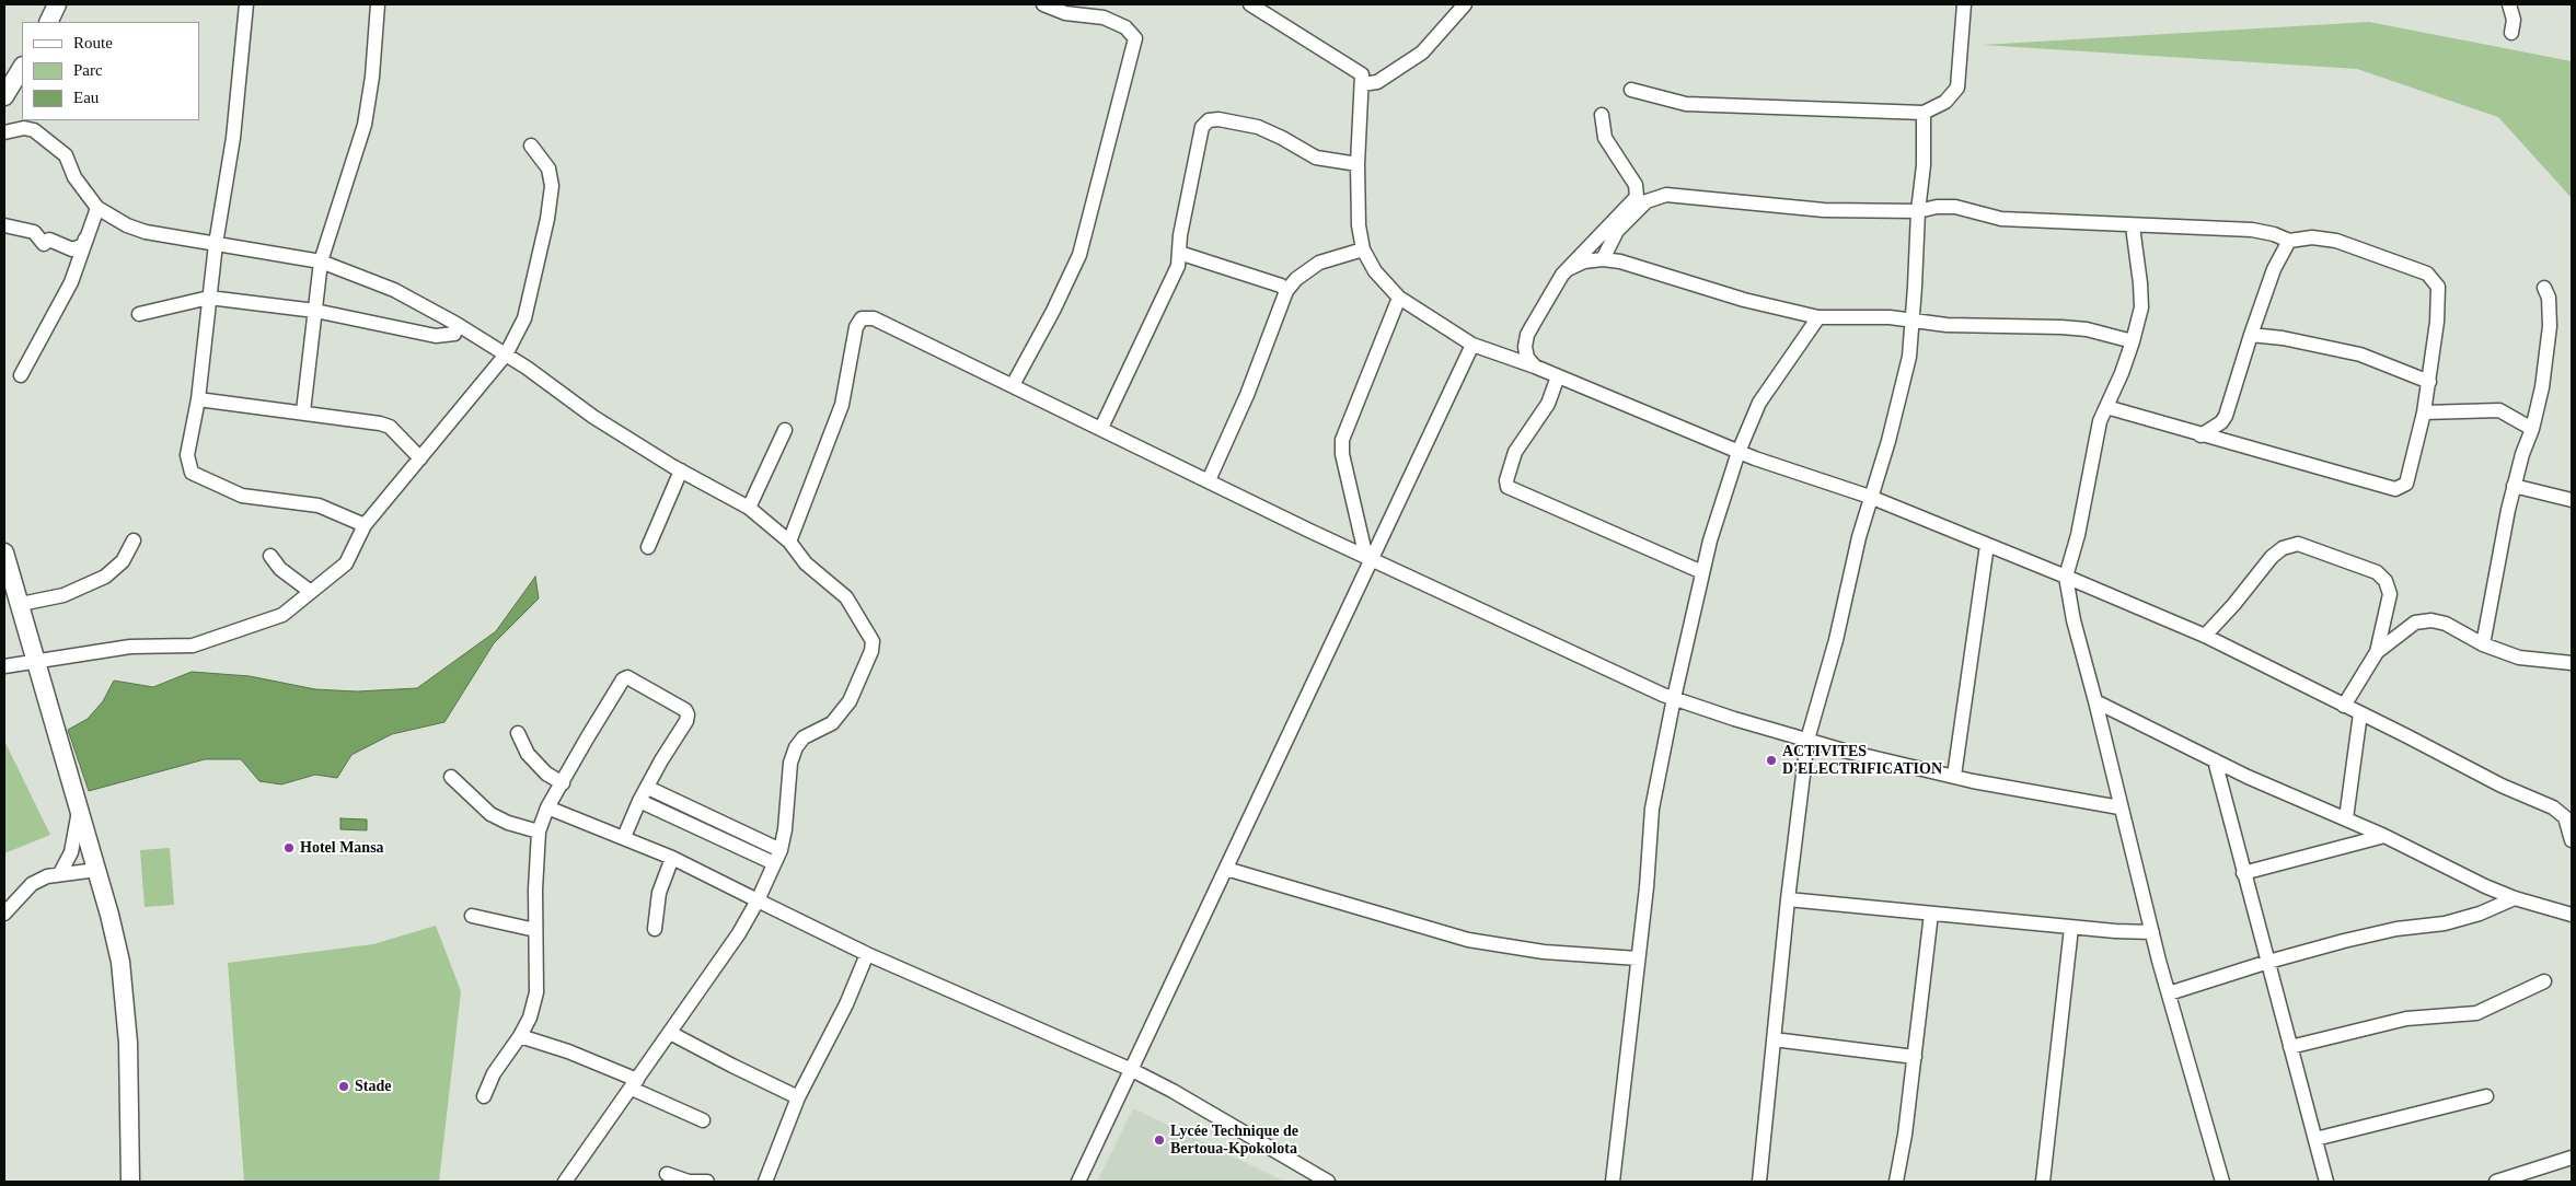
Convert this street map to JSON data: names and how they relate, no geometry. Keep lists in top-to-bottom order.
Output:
{
  "places": [
    "ACTIVITES D'ELECTRIFICATION",
    "Hotel Mansa",
    "Stade",
    "Lycée Technique de Bertoua-Kpokolota"
  ],
  "legend": ["Route", "Parc", "Eau"]
}
